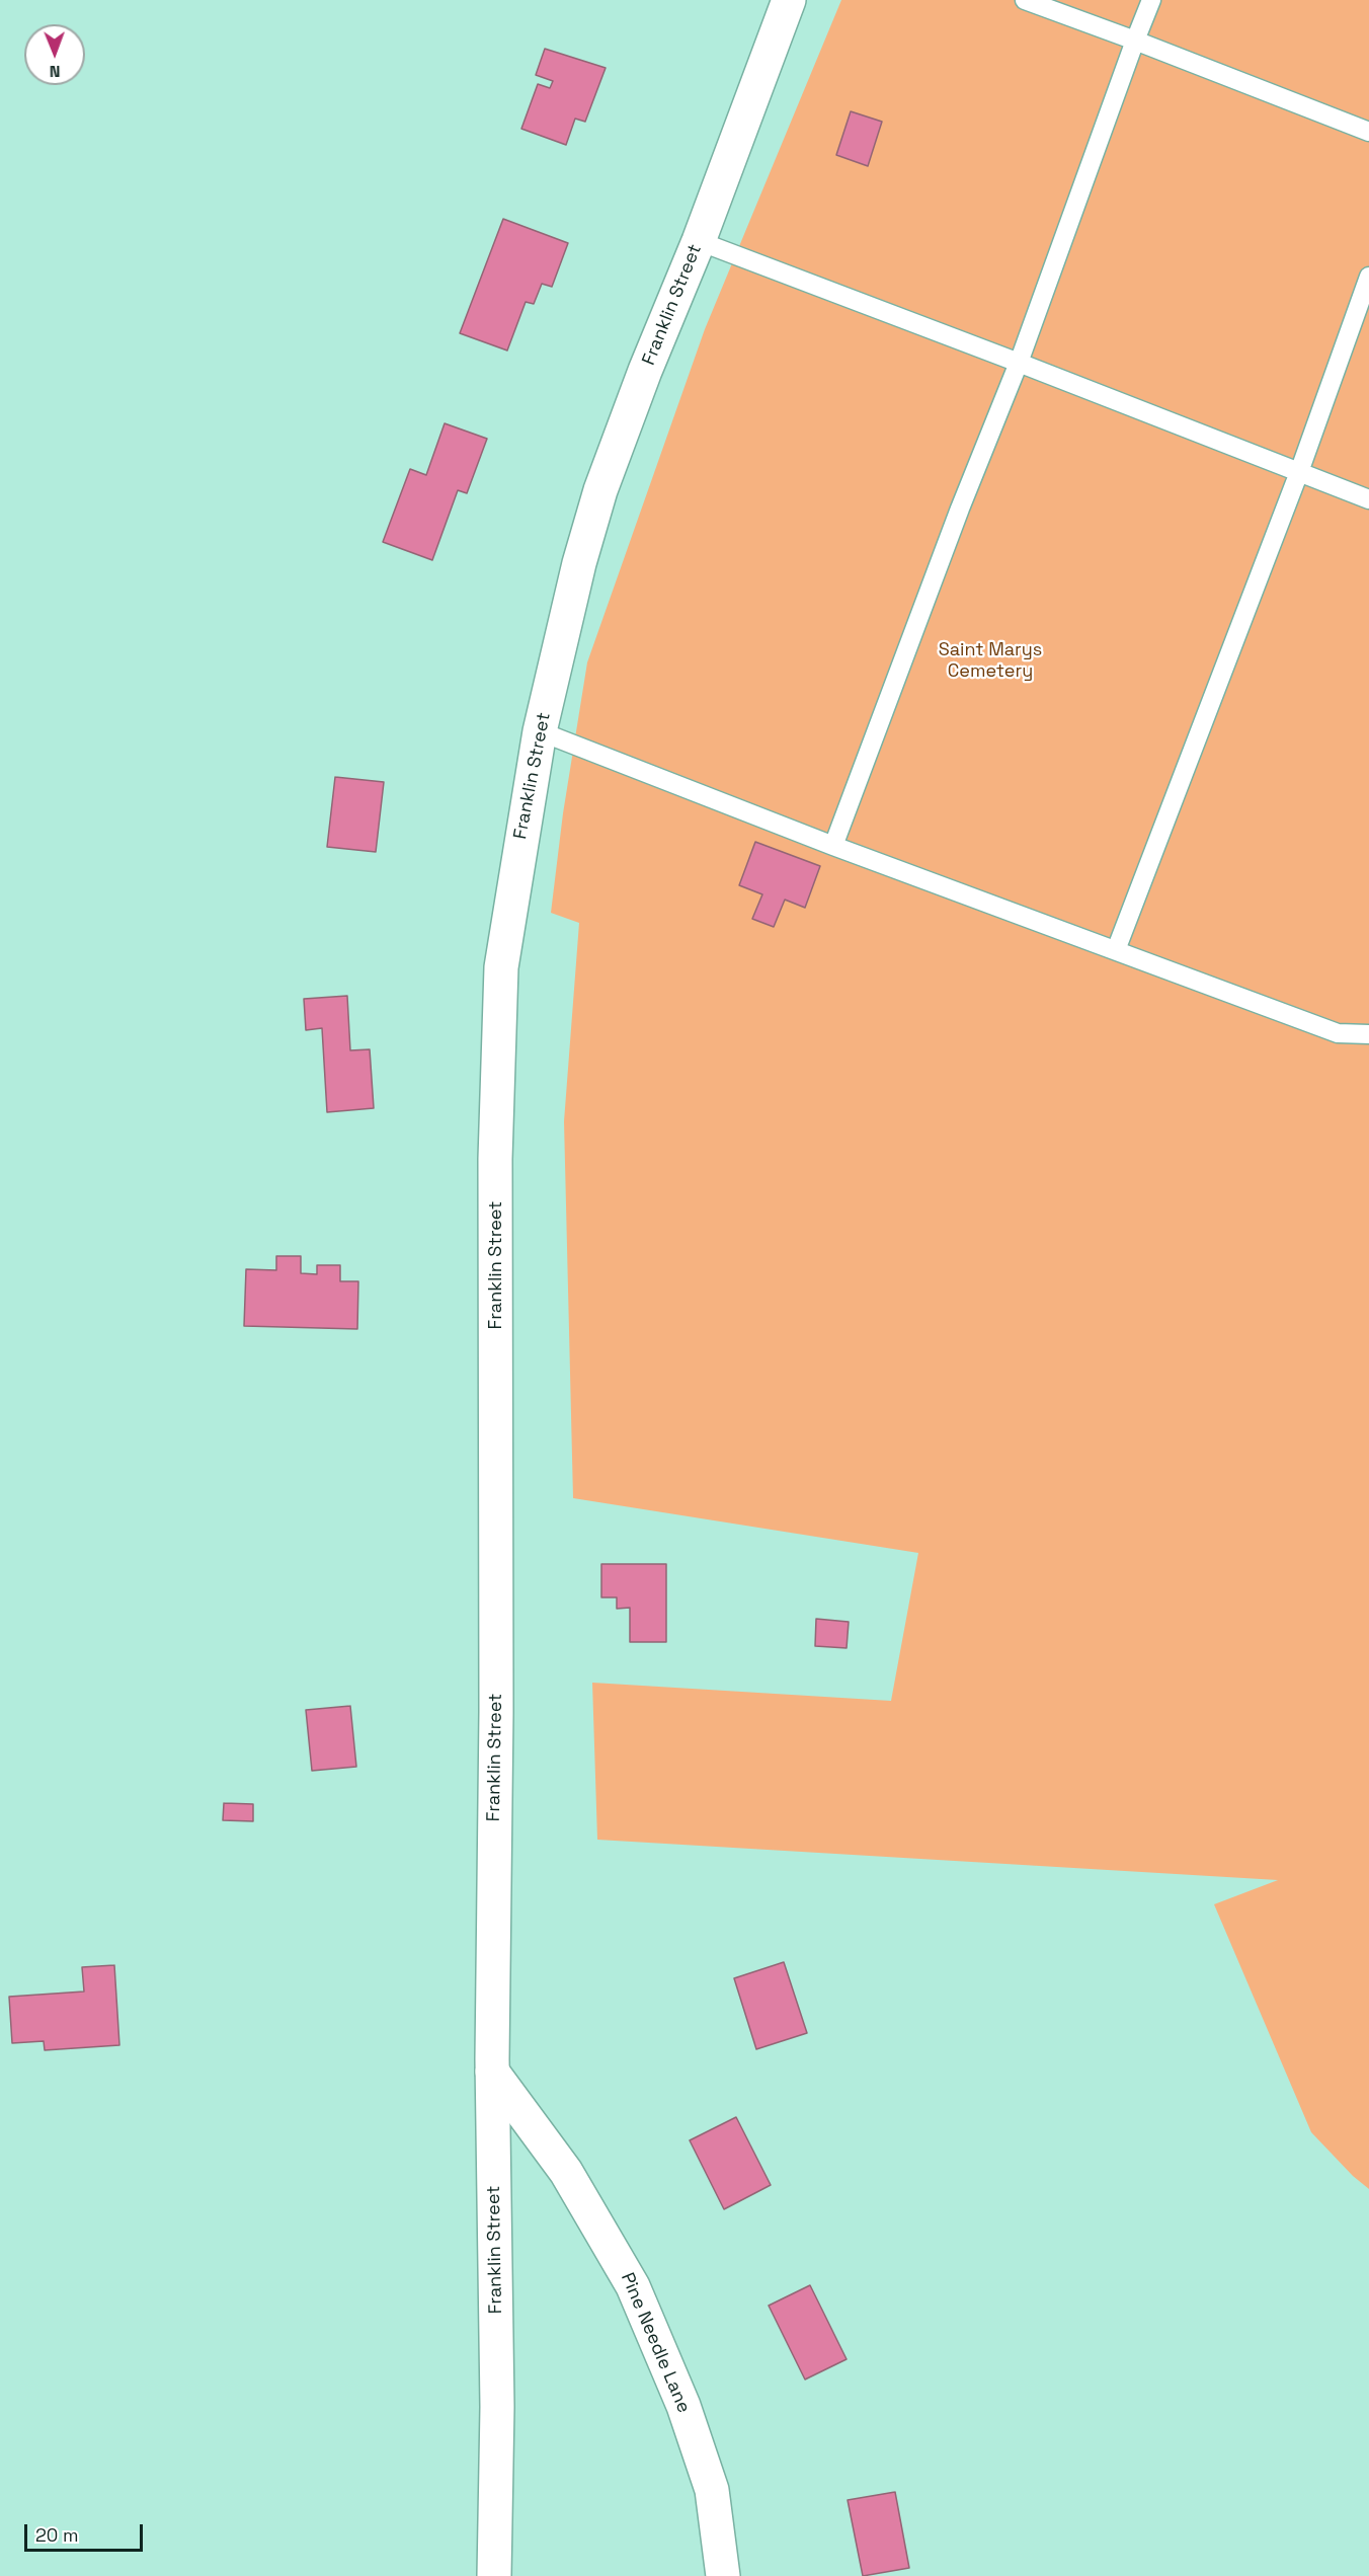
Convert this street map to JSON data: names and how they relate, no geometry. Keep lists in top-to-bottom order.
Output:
{
  "streets": {
    "street": ["Franklin Street", "Pine Needle Lane"]
  },
  "crossings": [
    ["Franklin Street", "Pine Needle Lane"]
  ],
  "parks": ["Saint Marys Cemetery"],
  "scale_bar": "20 m",
  "north": "bottom"
}
